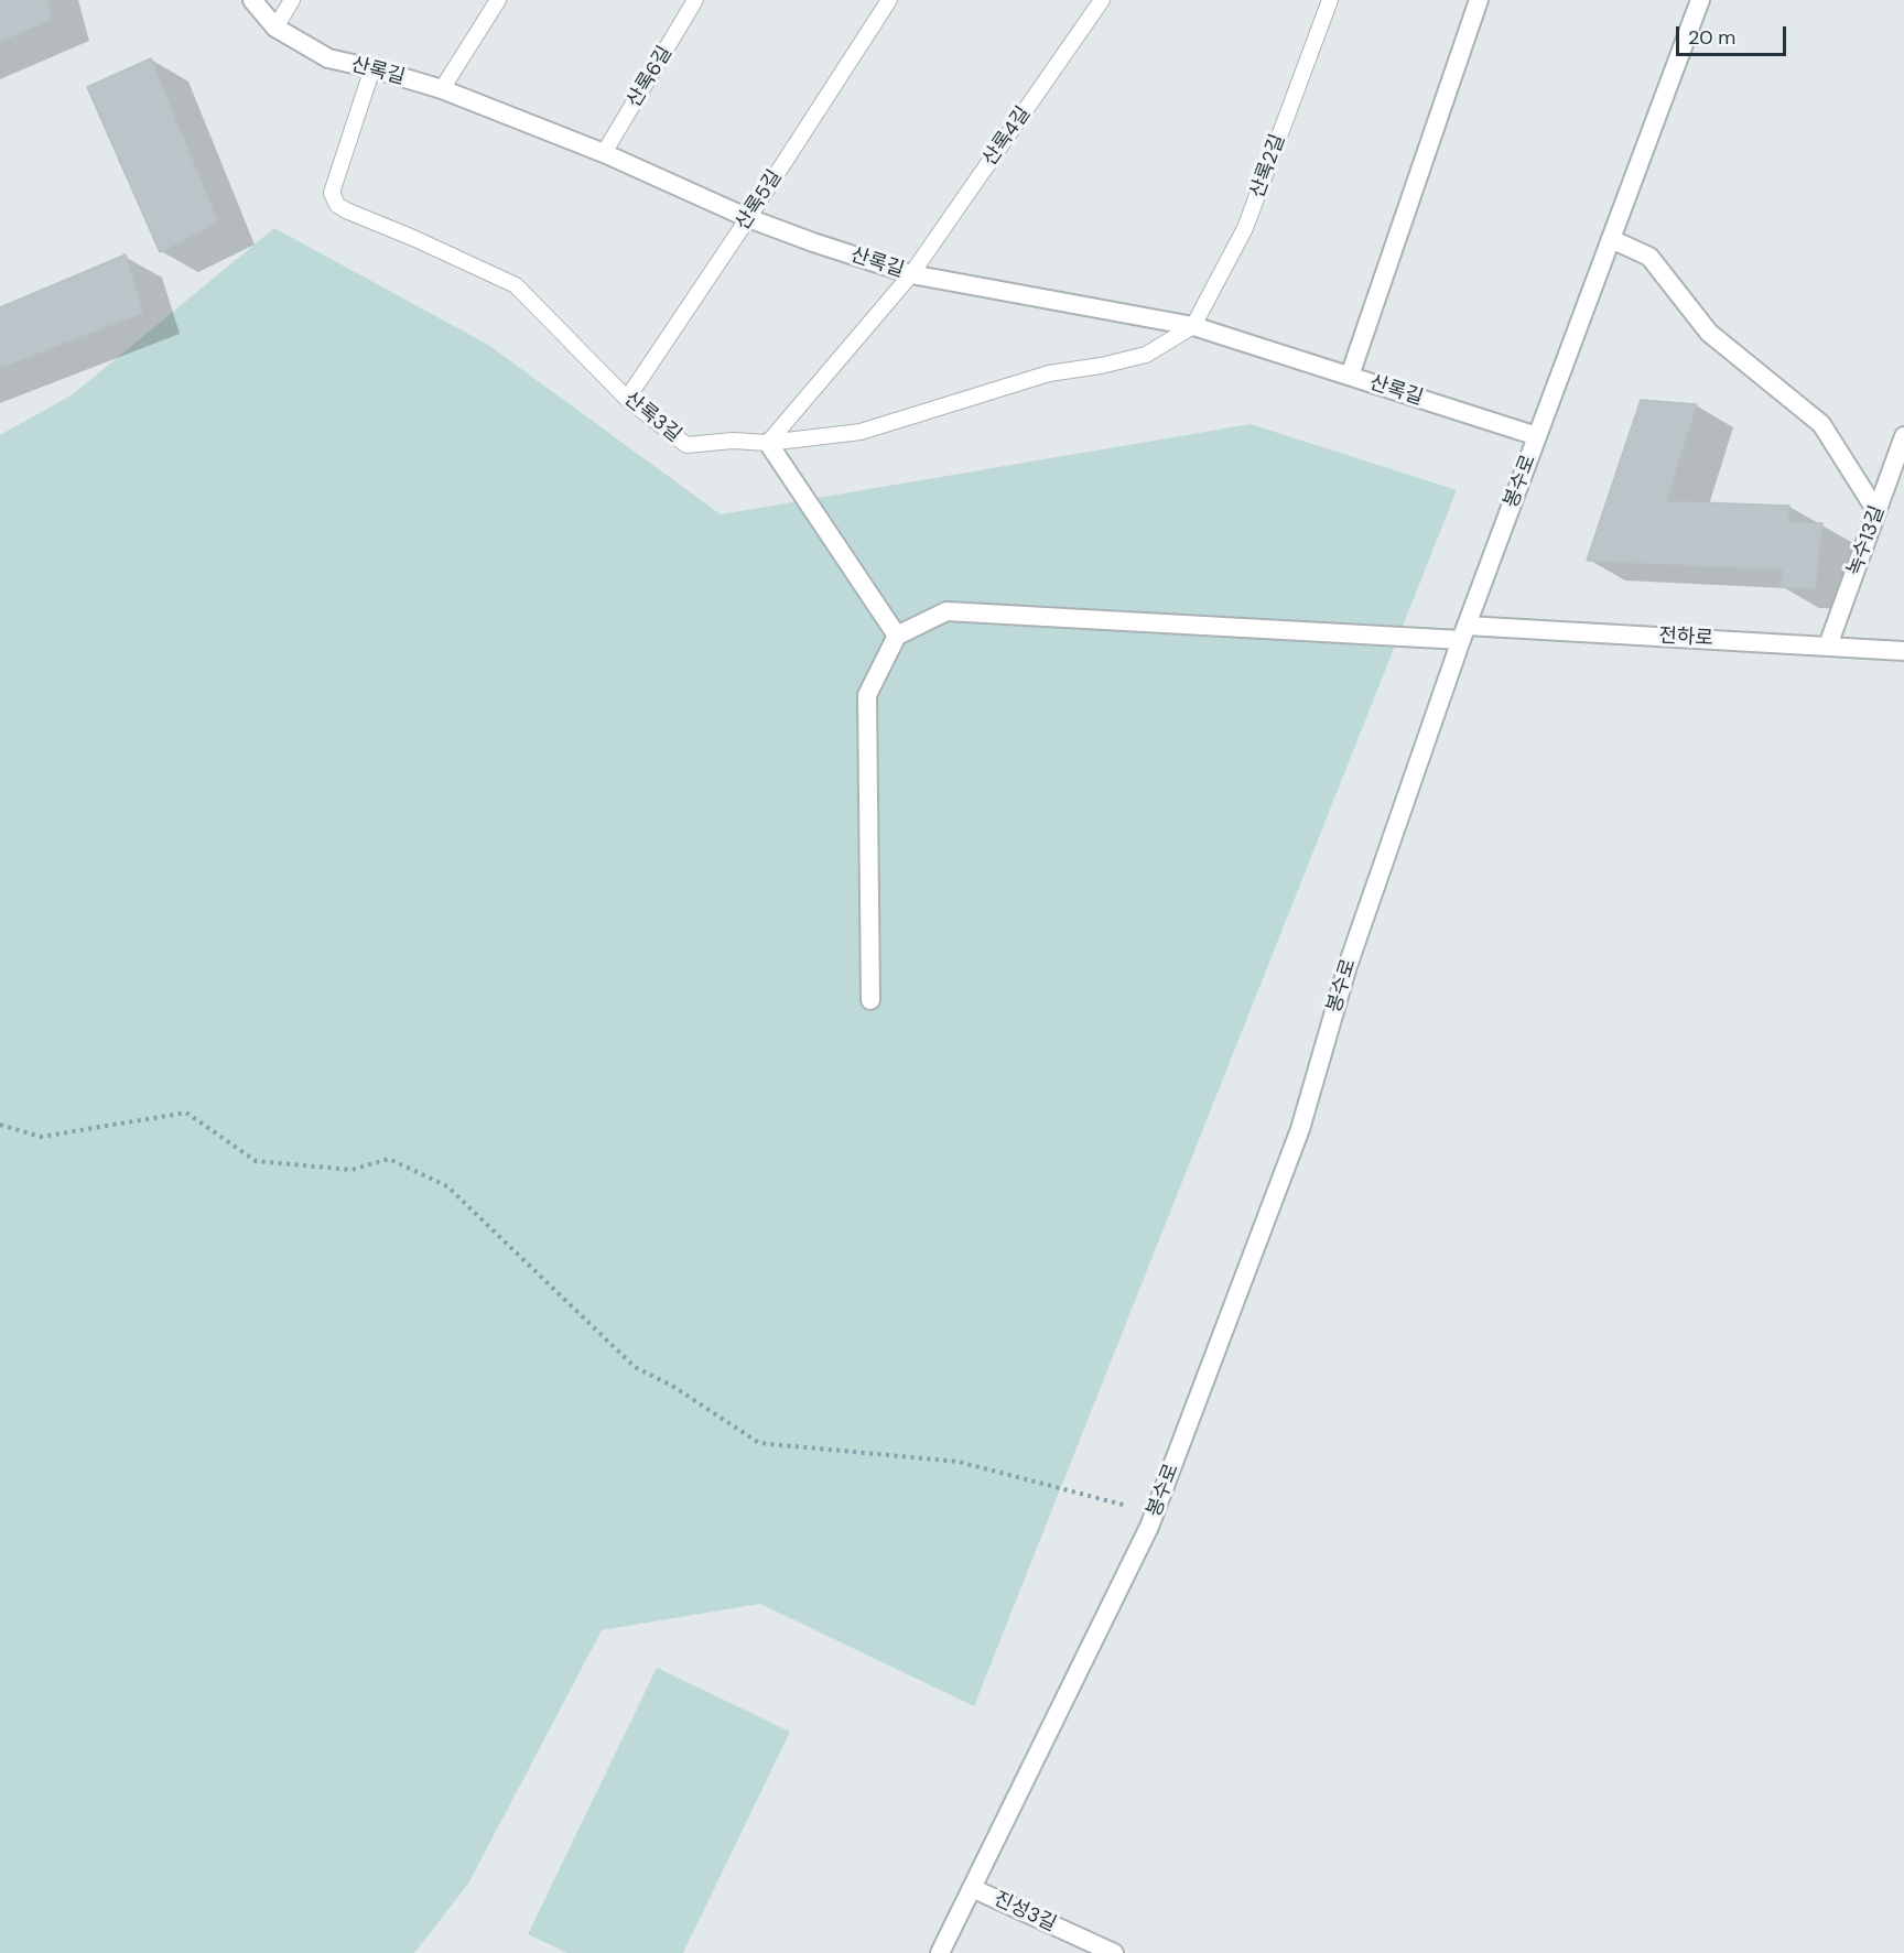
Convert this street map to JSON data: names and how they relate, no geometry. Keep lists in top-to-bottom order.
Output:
{
  "streets": {
    "street": [
      "산록길",
      "봉수로",
      "녹수13길",
      "전하로",
      "진성3길"
    ],
    "lane": [
      "산록6길",
      "산록4길",
      "산록2길",
      "산록5길",
      "산록3길"
    ]
  },
  "crossings": [
    ["산록길", "산록6길"],
    ["산록길", "산록4길"],
    ["산록길", "산록2길"],
    ["산록길", "산록5길"],
    ["산록길", "산록3길"],
    ["산록길", "봉수로"],
    ["산록4길", "산록3길"],
    ["산록2길", "산록3길"],
    ["산록5길", "산록3길"],
    ["봉수로", "전하로"],
    ["봉수로", "진성3길"],
    ["녹수13길", "전하로"]
  ],
  "scale_bar": "20 m"
}
